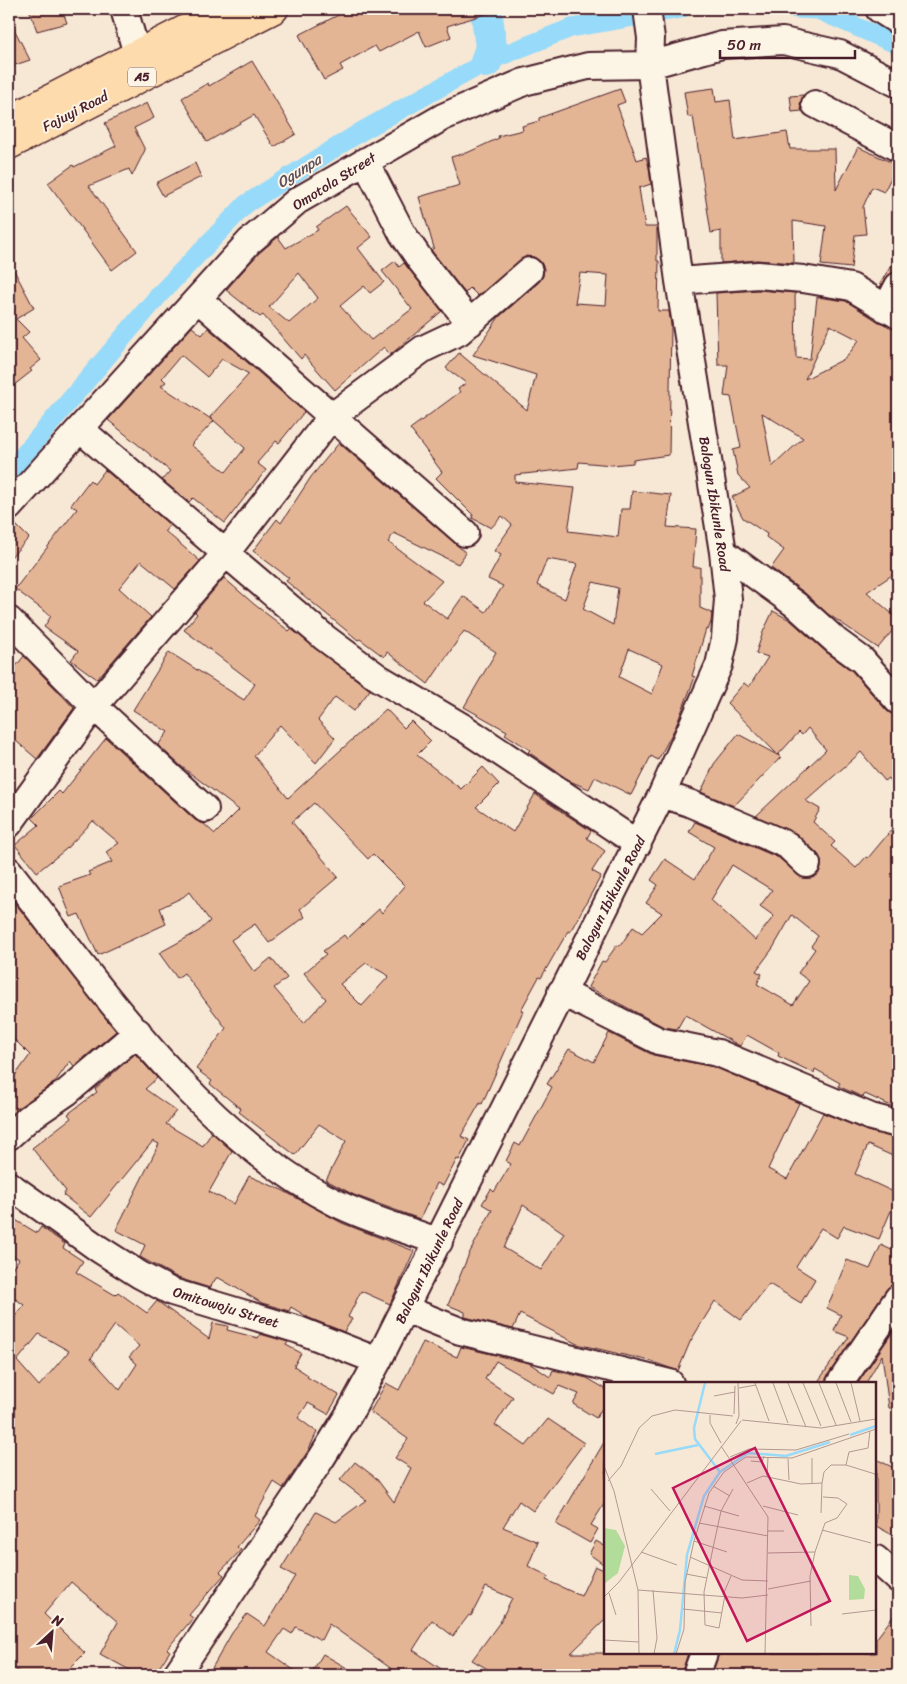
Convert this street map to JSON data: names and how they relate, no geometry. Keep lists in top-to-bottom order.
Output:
{
  "streets": {
    "highway": ["A5", "Fajuyi Road"],
    "street": ["Omotola Street", "Balogun Ibikunle Road", "Omitowoju Street"]
  },
  "crossings": [
    ["Omotola Street", "Balogun Ibikunle Road"],
    ["Balogun Ibikunle Road", "Omitowoju Street"]
  ],
  "water": ["Ogunpa"],
  "scale_bar": "50 m",
  "north": "top right"
}
